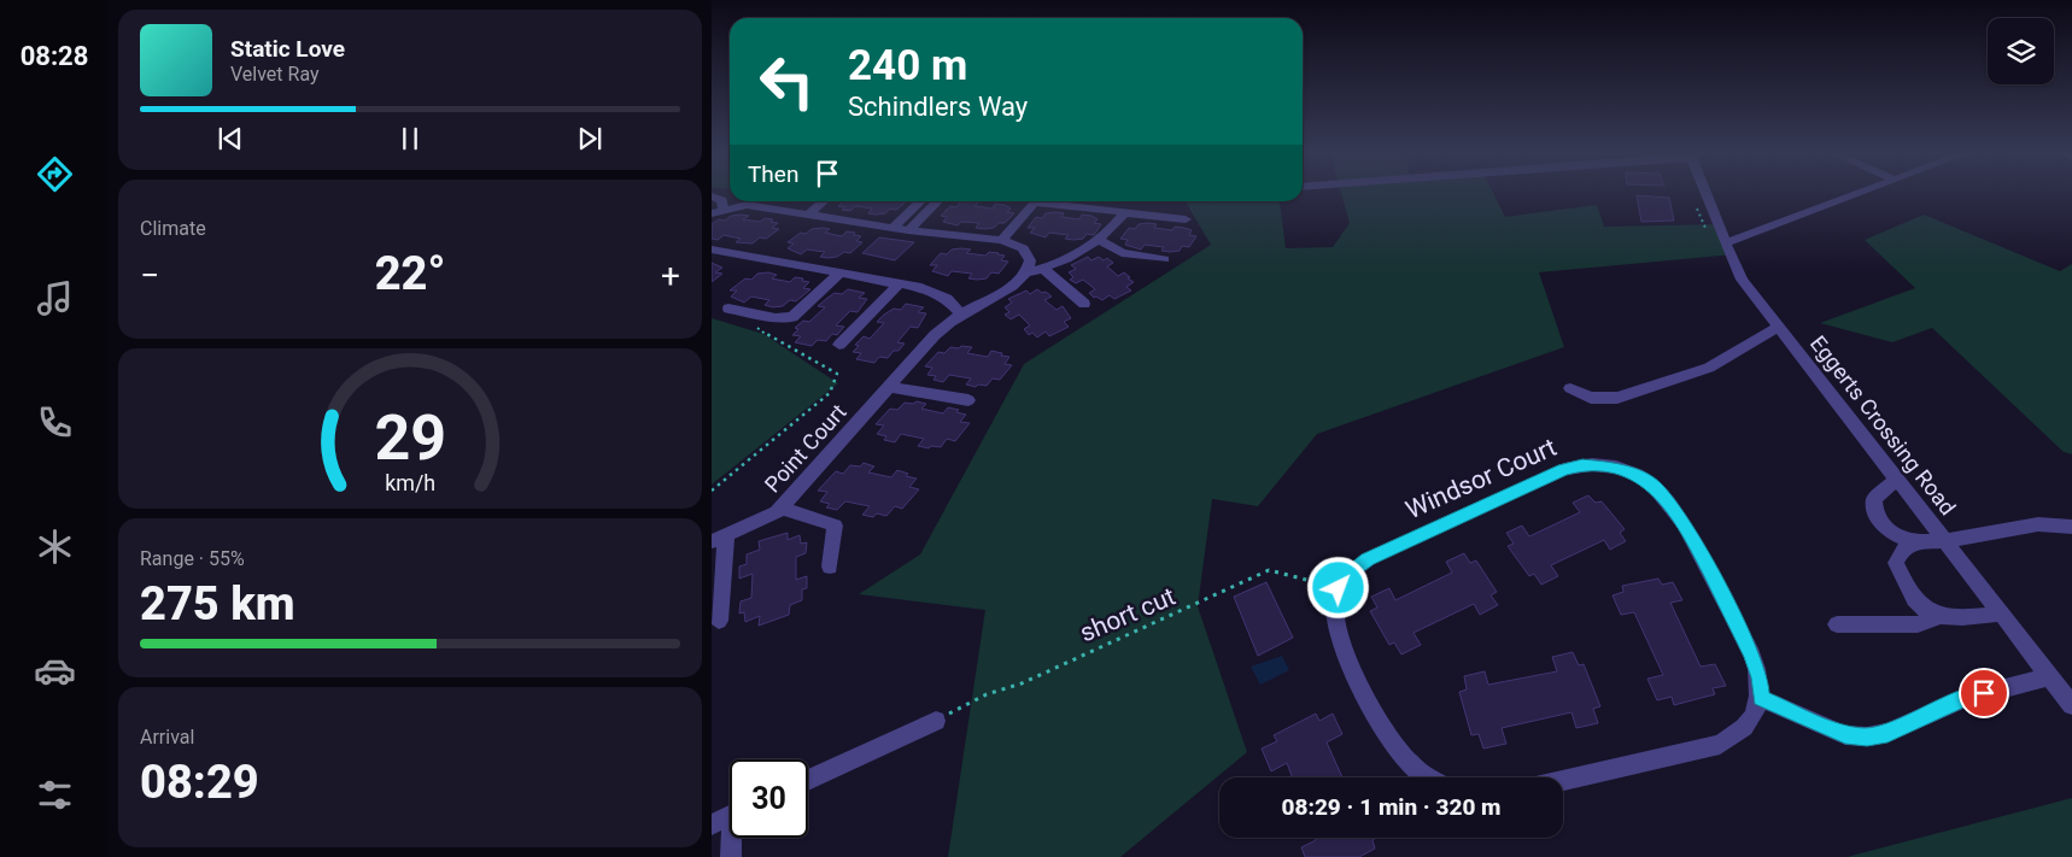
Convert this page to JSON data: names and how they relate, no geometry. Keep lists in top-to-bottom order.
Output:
{
  "streets": {
    "street": ["Eggerts Crossing Road", "Point Court", "Windsor Court"],
    "path": ["short cut"]
  },
  "crossings": [
    ["Windsor Court", "short cut"]
  ],
  "page": {
    "tabs": "08:28",
    "turn": ["240 m", "Schindlers Way"],
    "song": ["Static Love", "Velvet Ray"],
    "then": "Then",
    "tile": [
      "Climate",
      ["Range · 55%", "275 km"],
      ["Arrival", "08:29"]
    ],
    "heat": ["−", "22°", "+"],
    "limit": "30",
    "trip": "08:29 · 1 min · 320 m",
    "gauge": ["29", "km/h"]
  }
}
